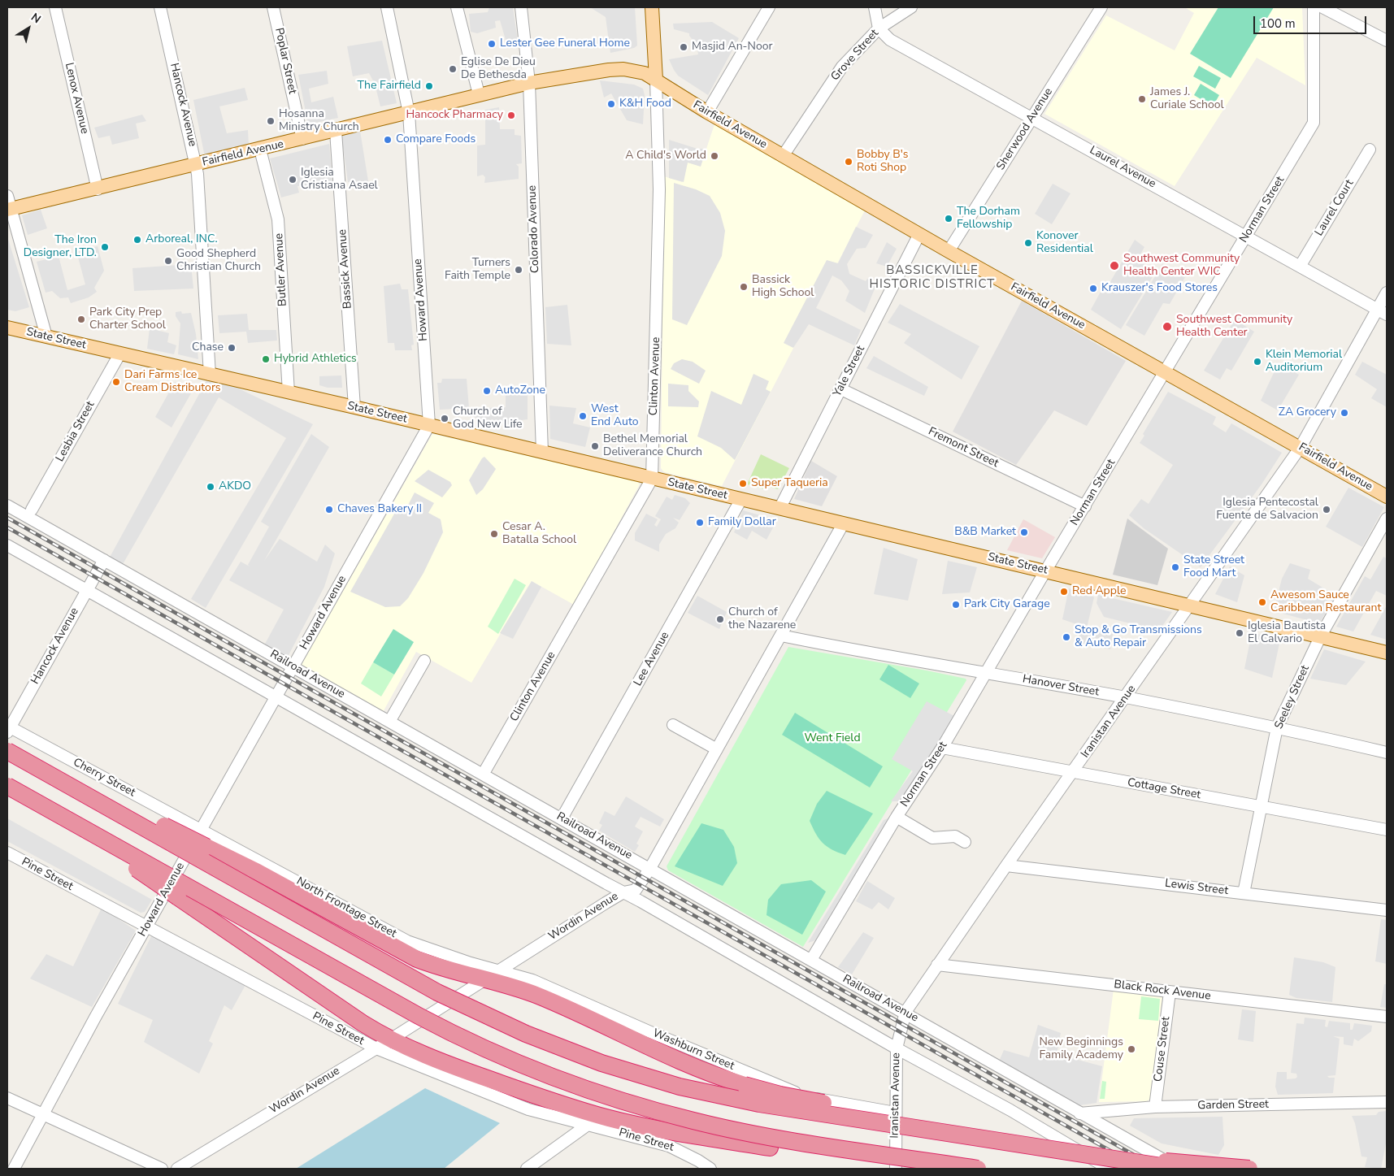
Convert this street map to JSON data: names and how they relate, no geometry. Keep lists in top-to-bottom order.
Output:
{
  "streets": {
    "main road": ["Fairfield Avenue", "State Street", "Clinton Avenue"],
    "street": [
      "Grove Street",
      "Poplar Street",
      "Lenox Avenue",
      "Hancock Avenue",
      "Sherwood Avenue",
      "Laurel Avenue",
      "Laurel Court",
      "Norman Street",
      "Colorado Avenue",
      "Bassick Avenue",
      "Butler Avenue",
      "Howard Avenue",
      "Yale Street",
      "Lesbia Street",
      "Fremont Street",
      "Lee Avenue",
      "Railroad Avenue",
      "Hanover Street",
      "Seeley Street",
      "Iranistan Avenue",
      "Cherry Street",
      "Cottage Street",
      "Pine Street",
      "Lewis Street",
      "North Frontage Street",
      "Wordin Avenue",
      "Black Rock Avenue",
      "Couse Street",
      "Washburn Street",
      "Garden Street"
    ]
  },
  "crossings": [
    ["Grove Street", "Fairfield Avenue"],
    ["Grove Street", "Laurel Avenue"],
    ["Poplar Street", "Fairfield Avenue"],
    ["Lenox Avenue", "Fairfield Avenue"],
    ["Hancock Avenue", "Fairfield Avenue"],
    ["Hancock Avenue", "State Street"],
    ["Hancock Avenue", "Railroad Avenue"],
    ["Hancock Avenue", "Cherry Street"],
    ["Fairfield Avenue", "Sherwood Avenue"],
    ["Fairfield Avenue", "Norman Street"],
    ["Fairfield Avenue", "Colorado Avenue"],
    ["Fairfield Avenue", "Bassick Avenue"],
    ["Fairfield Avenue", "Butler Avenue"],
    ["Fairfield Avenue", "Howard Avenue"],
    ["Fairfield Avenue", "Yale Street"],
    ["Fairfield Avenue", "Clinton Avenue"],
    ["Fairfield Avenue", "Iranistan Avenue"],
    ["Sherwood Avenue", "Laurel Avenue"],
    ["Laurel Avenue", "Laurel Court"],
    ["Laurel Avenue", "Norman Street"],
    ["Laurel Avenue", "Iranistan Avenue"],
    ["Norman Street", "State Street"],
    ["Norman Street", "Fremont Street"],
    ["Norman Street", "Railroad Avenue"],
    ["Norman Street", "Hanover Street"],
    ["Norman Street", "Cottage Street"],
    ["Colorado Avenue", "State Street"],
    ["Bassick Avenue", "State Street"],
    ["Butler Avenue", "State Street"],
    ["Howard Avenue", "State Street"],
    ["Howard Avenue", "Railroad Avenue"],
    ["Howard Avenue", "Cherry Street"],
    ["Howard Avenue", "Pine Street"],
    ["Howard Avenue", "North Frontage Street"],
    ["State Street", "Yale Street"],
    ["State Street", "Clinton Avenue"],
    ["State Street", "Lesbia Street"],
    ["State Street", "Lee Avenue"],
    ["State Street", "Seeley Street"],
    ["State Street", "Iranistan Avenue"],
    ["State Street", "Wordin Avenue"],
    ["Yale Street", "Fremont Street"],
    ["Clinton Avenue", "Railroad Avenue"],
    ["Lee Avenue", "Railroad Avenue"],
    ["Railroad Avenue", "Iranistan Avenue"],
    ["Railroad Avenue", "Wordin Avenue"],
    ["Railroad Avenue", "Garden Street"],
    ["Hanover Street", "Seeley Street"],
    ["Hanover Street", "Iranistan Avenue"],
    ["Hanover Street", "Wordin Avenue"],
    ["Seeley Street", "Cottage Street"],
    ["Seeley Street", "Lewis Street"],
    ["Iranistan Avenue", "Cottage Street"],
    ["Iranistan Avenue", "Lewis Street"],
    ["Iranistan Avenue", "Black Rock Avenue"],
    ["Iranistan Avenue", "Washburn Street"],
    ["Cherry Street", "North Frontage Street"],
    ["Pine Street", "Wordin Avenue"],
    ["North Frontage Street", "Wordin Avenue"],
    ["North Frontage Street", "Washburn Street"],
    ["Wordin Avenue", "Washburn Street"],
    ["Black Rock Avenue", "Couse Street"],
    ["Couse Street", "Garden Street"]
  ],
  "districts": ["BASSICKVILLE HISTORIC DISTRICT"],
  "parks": ["Went Field"],
  "places": [
    "Lester Gee Funeral Home",
    "Masjid An-Noor",
    "Eglise De Dieu De Bethesda",
    "The Fairfield",
    "James J. Curiale School",
    "K&H Food",
    "Hancock Pharmacy",
    "Hosanna Ministry Church",
    "Compare Foods",
    "A Child's World",
    "Bobby B's Roti Shop",
    "Iglesia Cristiana Asael",
    "The Dorham Fellowship",
    "Arboreal, INC.",
    "Konover Residential",
    "The Iron Designer, LTD.",
    "Good Shepherd Christian Church",
    "Southwest Community Health Center WIC",
    "Turners Faith Temple",
    "Bassick High School",
    "Krauszer's Food Stores",
    "Park City Prep Charter School",
    "Southwest Community Health Center",
    "Chase",
    "Hybrid Athletics",
    "Klein Memorial Auditorium",
    "Dari Farms Ice Cream Distributors",
    "AutoZone",
    "ZA Grocery",
    "West End Auto",
    "Church of God New Life",
    "Bethel Memorial Deliverance Church",
    "Super Taqueria",
    "AKDO",
    "Chaves Bakery II",
    "Iglesia Pentecostal Fuente de Salvacion",
    "Family Dollar",
    "B&B Market",
    "Cesar A. Batalla School",
    "State Street Food Mart",
    "Red Apple",
    "Awesom Sauce Caribbean Restaurant",
    "Park City Garage",
    "Church of the Nazarene",
    "Iglesia Bautista El Calvario",
    "Stop & Go Transmissions & Auto Repair",
    "New Beginnings Family Academy"
  ],
  "scale_bar": "100 m",
  "north": "top right"
}
